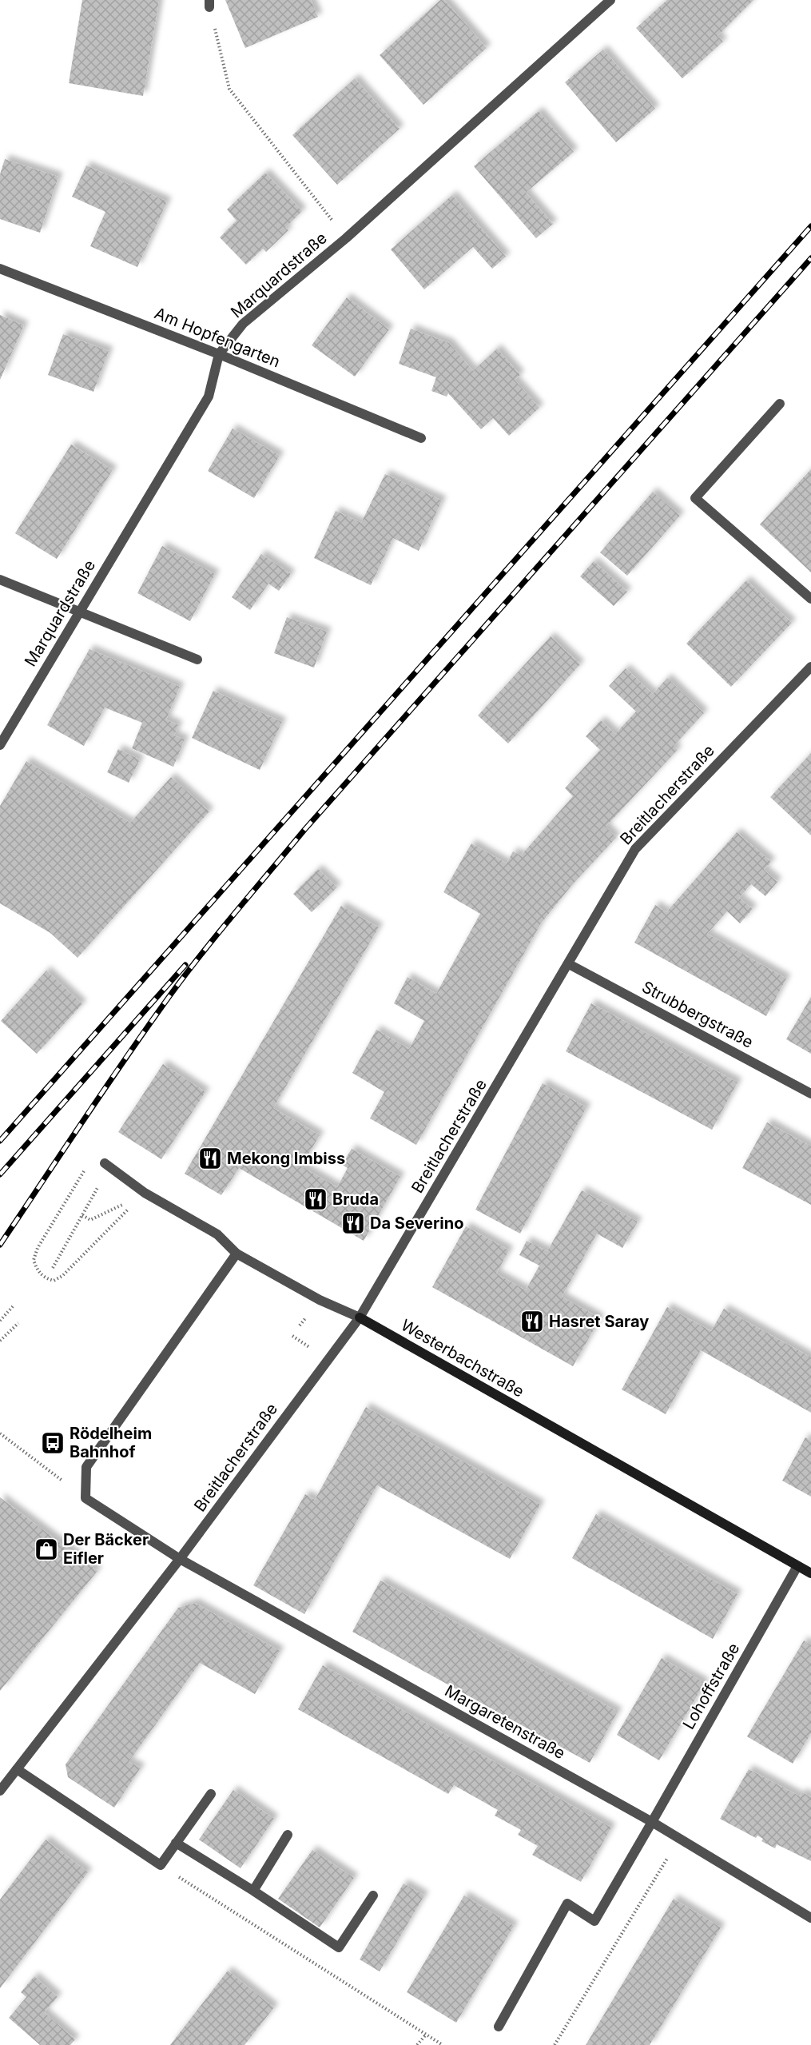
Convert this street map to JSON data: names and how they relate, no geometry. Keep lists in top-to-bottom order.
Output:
{
  "streets": {
    "street": [
      "Marquardstraße",
      "Am Hopfengarten",
      "Breitlacherstraße",
      "Strubbergstraße",
      "Westerbachstraße",
      "Lohoffstraße",
      "Margaretenstraße"
    ]
  },
  "crossings": [
    ["Marquardstraße", "Am Hopfengarten"],
    ["Breitlacherstraße", "Strubbergstraße"],
    ["Breitlacherstraße", "Westerbachstraße"],
    ["Breitlacherstraße", "Margaretenstraße"],
    ["Westerbachstraße", "Lohoffstraße"],
    ["Lohoffstraße", "Margaretenstraße"]
  ],
  "places": {
    "restaurant": [
      "Mekong Imbiss",
      "Bruda",
      "Da Severino",
      "Hasret Saray"
    ],
    "bus stop": ["Rödelheim Bahnhof"],
    "shop": ["Der Bäcker Eifler"]
  }
}
